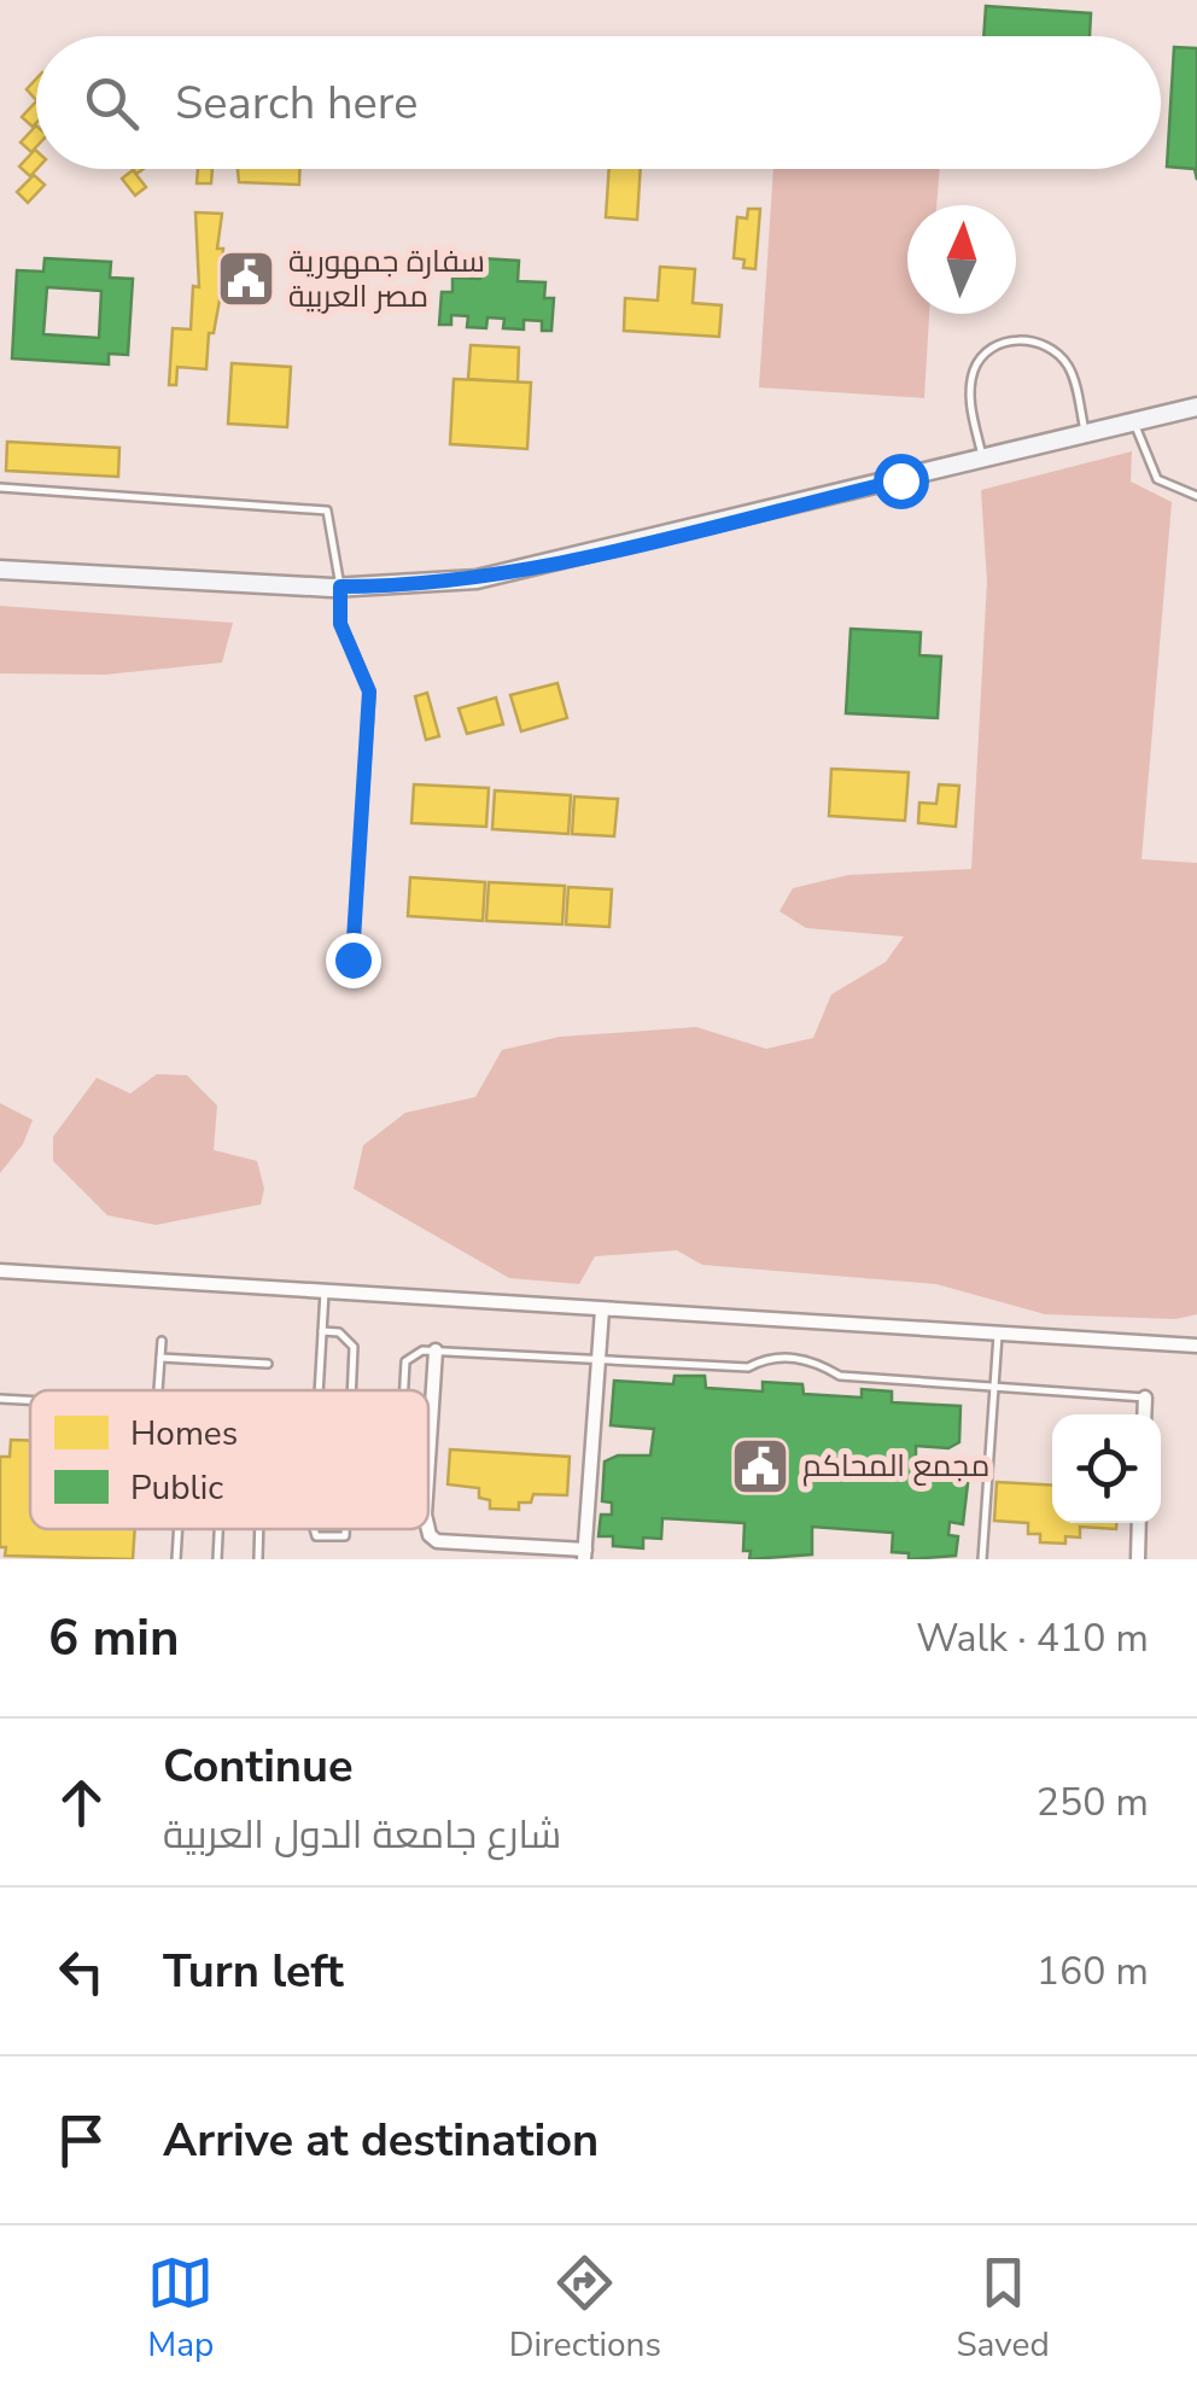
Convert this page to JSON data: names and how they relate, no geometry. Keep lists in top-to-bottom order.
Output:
{
  "places": {
    "public building": ["سفارة جمهورية مصر العربية", "مجمع المحاكم"]
  },
  "legend": ["Homes", "Public"],
  "north": "top",
  "page": {
    "search": "Search here",
    "heading": ["6 min", "Walk · 410 m"],
    "list": [
      ["Continue", "شارع جامعة الدول العربية", "250 m"],
      ["Turn left", "160 m"],
      "Arrive at destination"
    ],
    "nav": ["Map", "Directions", "Saved"]
  }
}
